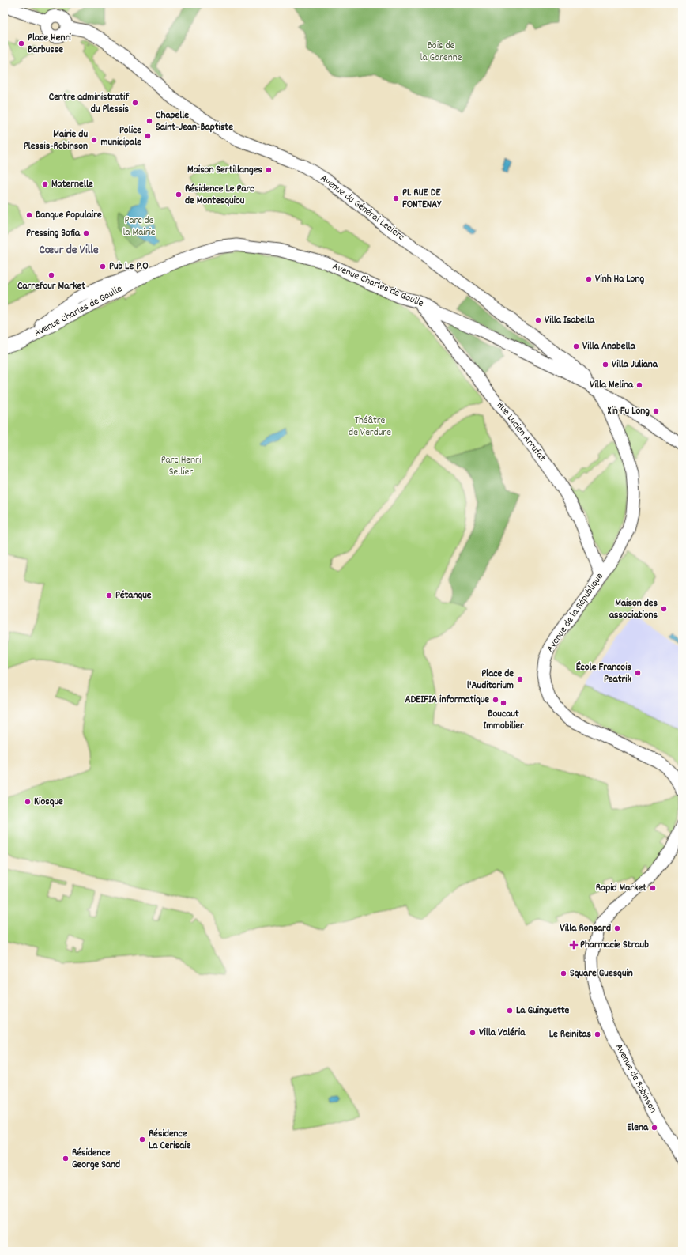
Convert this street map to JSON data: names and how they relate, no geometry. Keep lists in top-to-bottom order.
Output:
{
  "streets": {
    "street": [
      "Avenue du Général Leclerc",
      "Avenue Charles de Gaulle",
      "Rue Lucien Arrufat",
      "Avenue de la République",
      "Avenue de Robinson"
    ]
  },
  "crossings": [
    ["Avenue du Général Leclerc", "Avenue Charles de Gaulle"],
    ["Avenue du Général Leclerc", "Avenue de la République"],
    ["Avenue Charles de Gaulle", "Rue Lucien Arrufat"],
    ["Avenue Charles de Gaulle", "Avenue de la République"],
    ["Rue Lucien Arrufat", "Avenue de la République"]
  ],
  "districts": ["Cœur de Ville"],
  "parks": [
    "Bois de la Garenne",
    "Parc de la Mairie",
    "Théâtre de Verdure",
    "Parc Henri Sellier"
  ],
  "places": {
    "other": [
      "Place Henri Barbusse",
      "Centre administratif du Plessis",
      "Chapelle Saint-Jean-Baptiste",
      "Police municipale",
      "Mairie du Plessis-Robinson",
      "Maison Sertillanges",
      "Maternelle",
      "Résidence Le Parc de Montesquiou",
      "PL RUE DE FONTENAY",
      "Banque Populaire",
      "Pressing Sofia",
      "Pub Le P.O",
      "Carrefour Market",
      "Vinh Ha Long",
      "Villa Isabella",
      "Villa Anabella",
      "Villa Juliana",
      "Villa Melina",
      "Xin Fu Long",
      "Pétanque",
      "Maison des associations",
      "École Francois Peatrik",
      "Place de l'Auditorium",
      "ADEIFIA informatique",
      "Boucaut Immobilier",
      "Kiosque",
      "Rapid Market",
      "Villa Ronsard",
      "Square Guesquin",
      "La Guinguette",
      "Villa Valéria",
      "Le Reinitas",
      "Elena",
      "Résidence La Cerisaie",
      "Résidence George Sand"
    ],
    "health": ["Pharmacie Straub"]
  }
}
